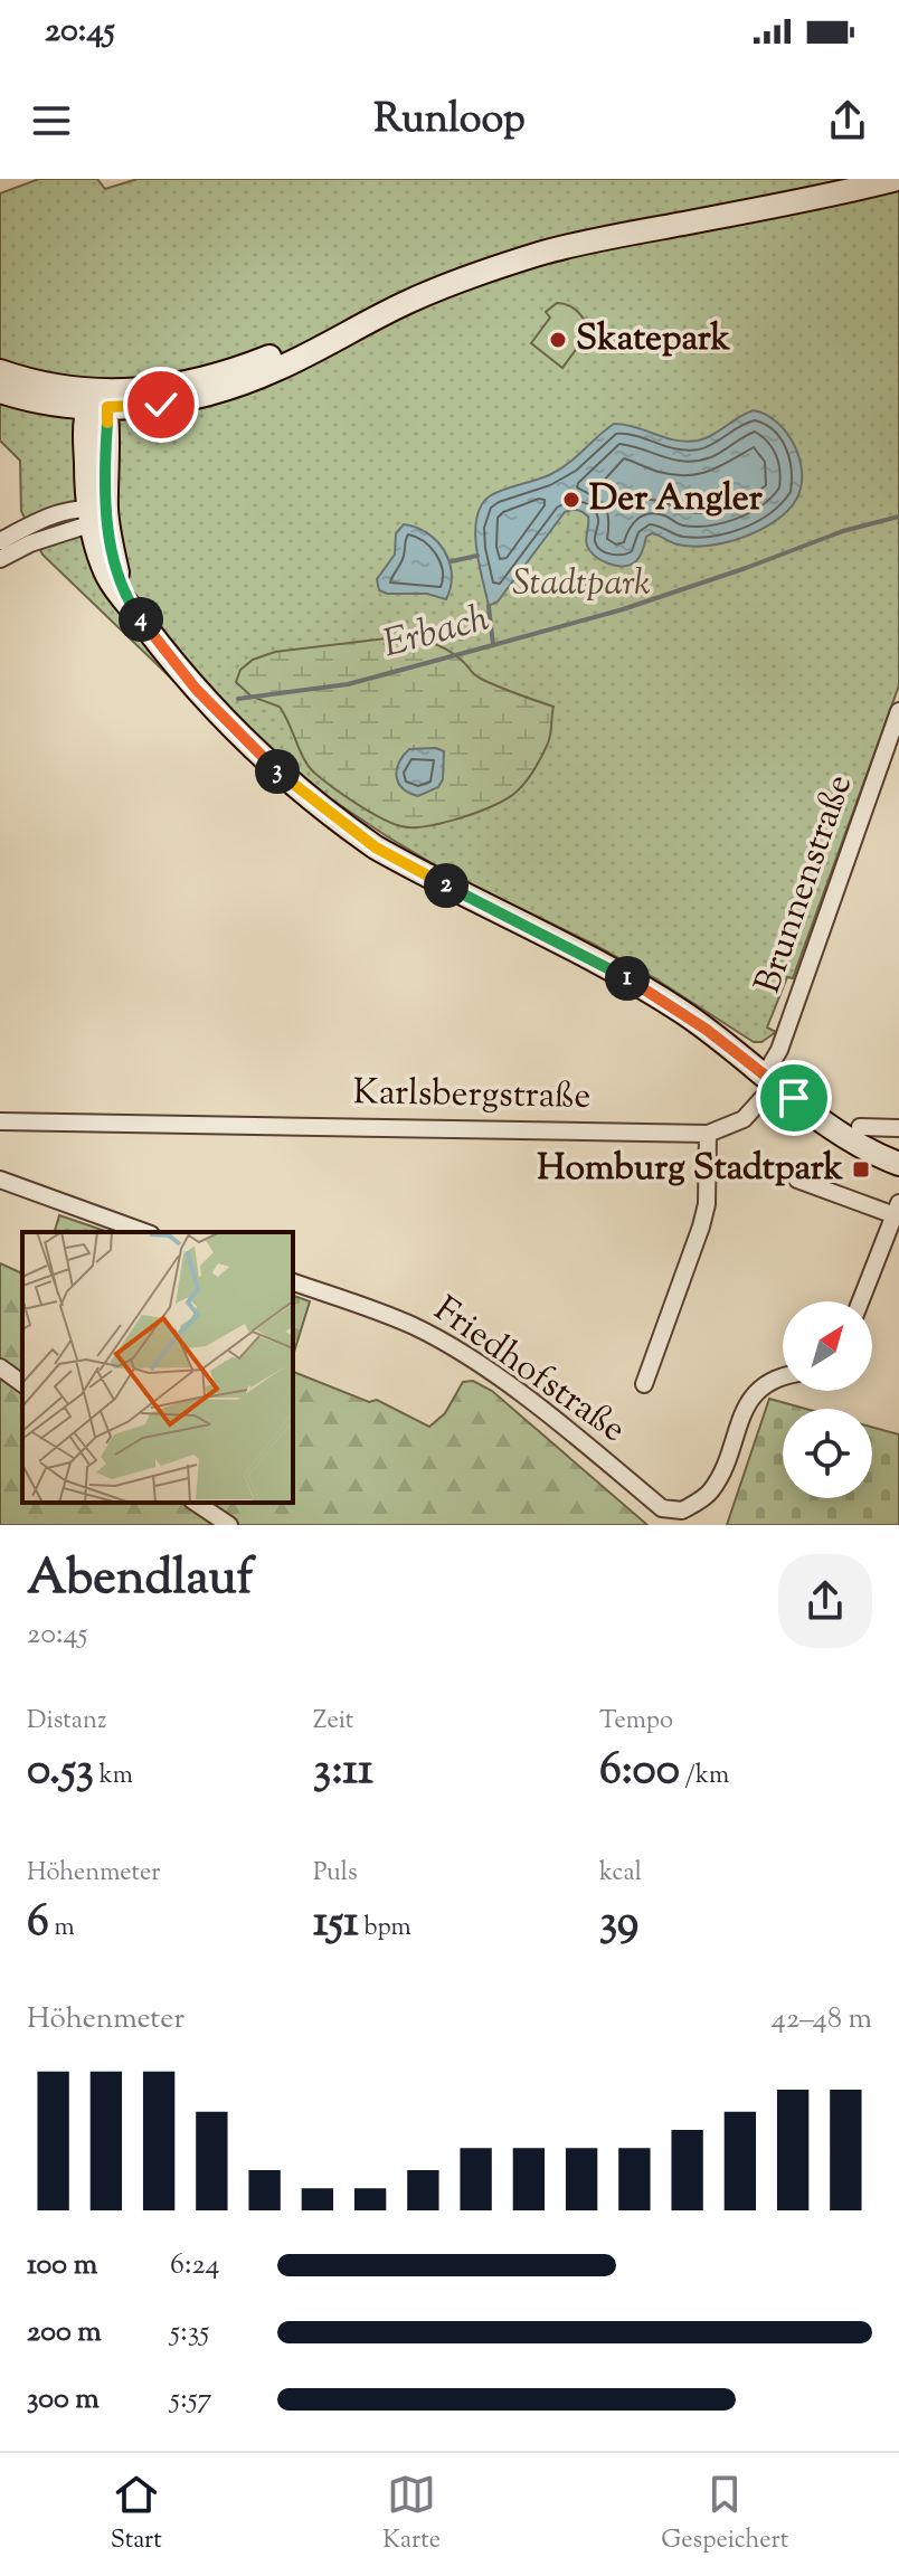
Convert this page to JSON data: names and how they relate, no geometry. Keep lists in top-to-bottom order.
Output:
{
  "streets": {
    "street": ["Brunnenstraße", "Karlsbergstraße", "Friedhofstraße"]
  },
  "crossings": [
    ["Brunnenstraße", "Karlsbergstraße"]
  ],
  "water": ["Erbach"],
  "parks": ["Stadtpark"],
  "places": {
    "other": ["Skatepark", "Der Angler"],
    "transit": ["Homburg Stadtpark"]
  },
  "north": "top right",
  "page": {
    "status": "20:45",
    "header": "Runloop",
    "pins": [
      "4",
      "3",
      "2",
      "1"
    ],
    "heading": ["Abendlauf", "20:45"],
    "stats": [
      ["Distanz", "0.53 km"],
      ["Zeit", "3:11"],
      ["Tempo", "6:00 /km"],
      ["Höhenmeter", "6 m"],
      ["Puls", "151 bpm"],
      ["kcal", "39"]
    ],
    "chart": ["Höhenmeter", "42–48 m"],
    "list": [
      {
        "name": "100 m",
        "note": "6:24"
      },
      {
        "name": "200 m",
        "note": "5:35"
      },
      {
        "name": "300 m",
        "note": "5:57"
      }
    ],
    "tabs": ["Start", "Karte", "Gespeichert"]
  }
}
